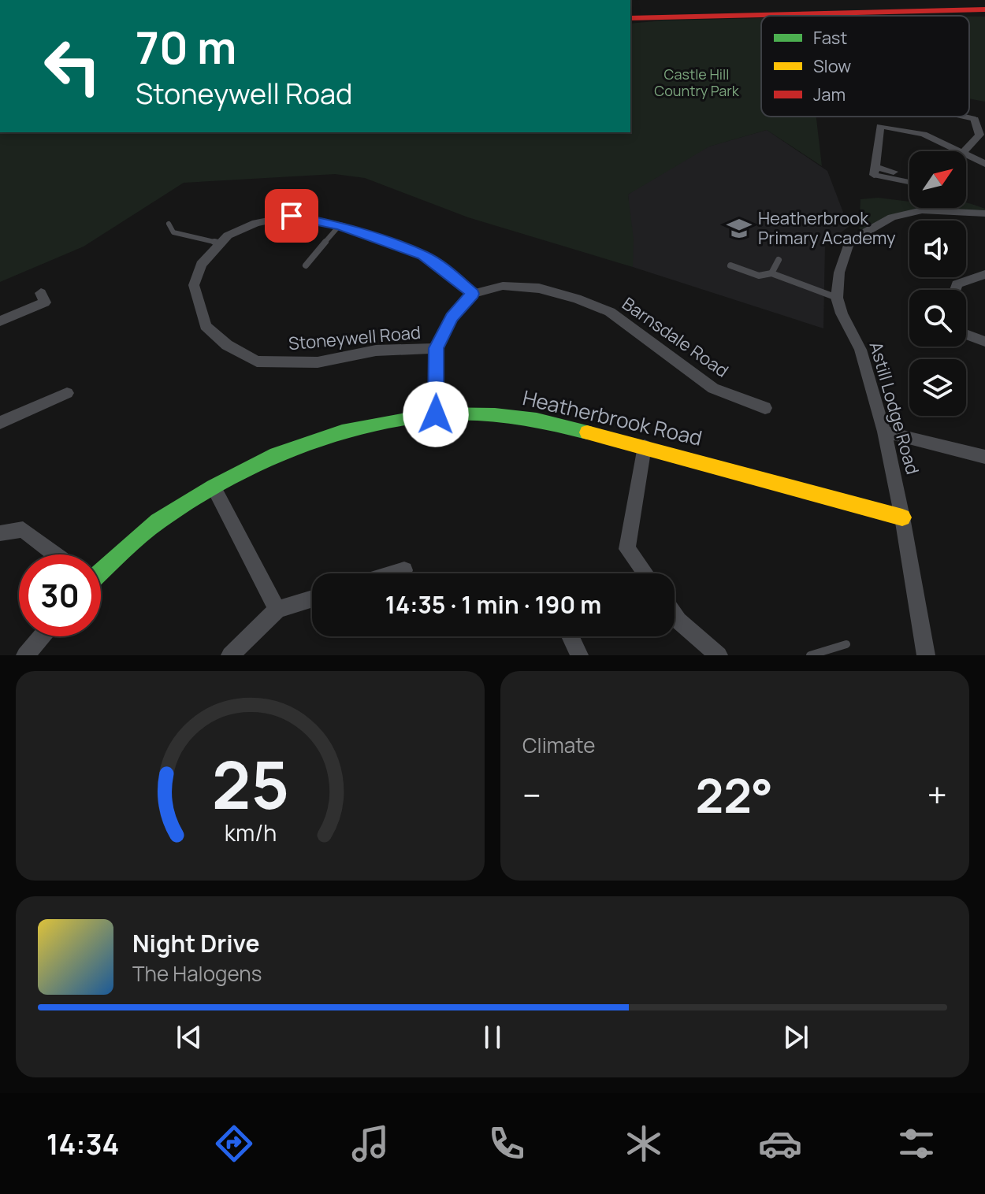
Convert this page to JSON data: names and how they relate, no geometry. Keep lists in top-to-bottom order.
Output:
{
  "streets": {
    "main road": ["Heatherbrook Road"],
    "street": ["Barnsdale Road", "Stoneywell Road", "Astill Lodge Road"]
  },
  "crossings": [
    ["Barnsdale Road", "Stoneywell Road"],
    ["Astill Lodge Road", "Heatherbrook Road"]
  ],
  "parks": ["Castle Hill Country Park"],
  "places": {
    "school or university": ["Heatherbrook Primary Academy"]
  },
  "legend": ["Fast", "Slow", "Jam"],
  "north": "top right",
  "page": {
    "turn": ["70 m", "Stoneywell Road"],
    "limit": "30",
    "trip": "14:35 · 1 min · 190 m",
    "tile": "Climate",
    "heat": ["−", "22°", "+"],
    "song": ["Night Drive", "The Halogens"],
    "tabs": "14:34",
    "gauge": ["25", "km/h"]
  }
}
